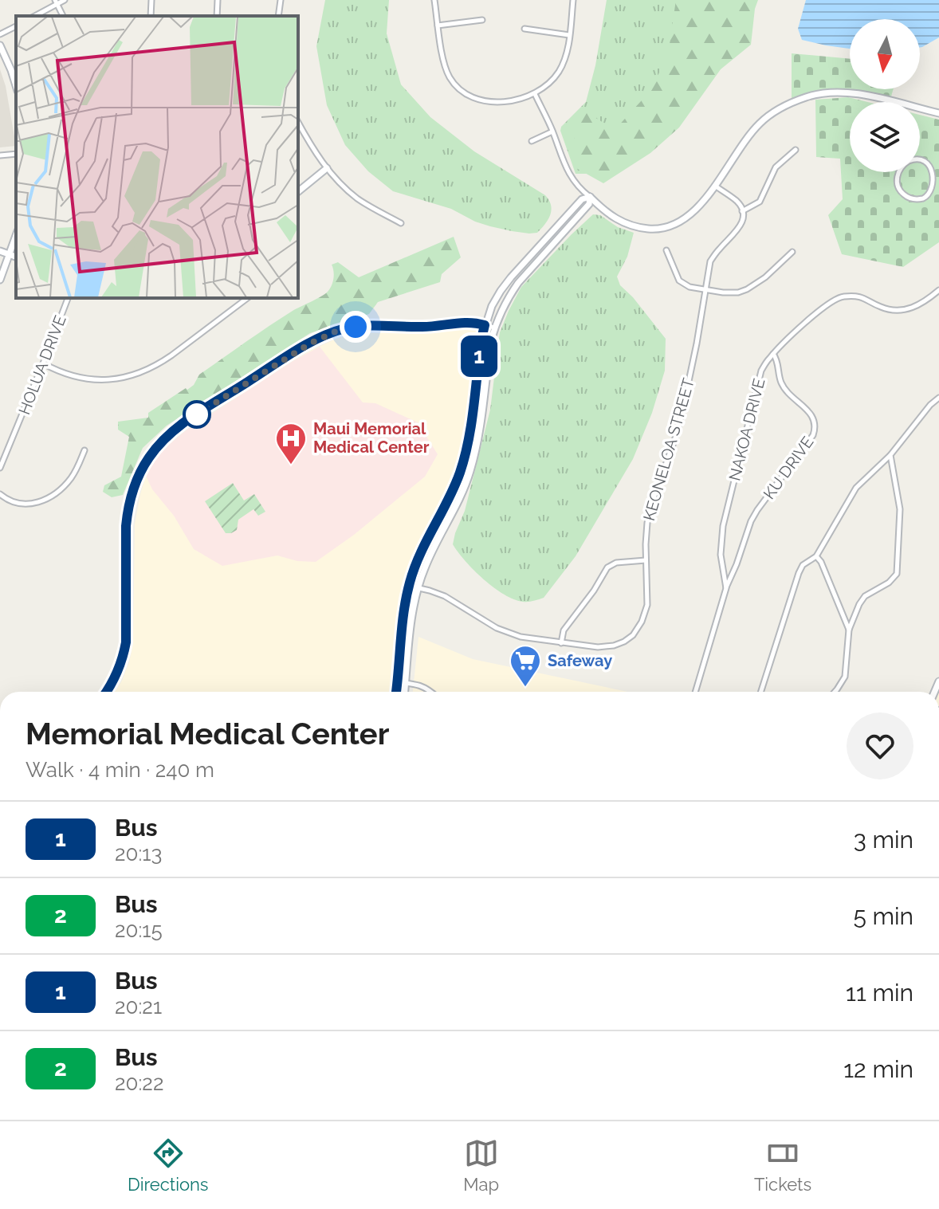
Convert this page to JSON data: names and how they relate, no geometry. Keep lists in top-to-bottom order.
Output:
{
  "streets": {
    "street": [
      "HOLUA DRIVE",
      "NAKOA DRIVE",
      "KEONELOA STREET",
      "KU DRIVE"
    ]
  },
  "crossings": [
    ["NAKOA DRIVE", "KU DRIVE"]
  ],
  "places": {
    "hospital": ["Maui Memorial Medical Center"],
    "supermarket": ["Safeway"]
  },
  "lines": ["bus line 1"],
  "north": "bottom",
  "page": {
    "on_map": "1",
    "heading": ["Memorial Medical Center", "Walk · 4 min · 240 m"],
    "list": [
      {
        "mark": "1",
        "name": "Bus",
        "note": "20:13",
        "value": "3 min"
      },
      {
        "mark": "2",
        "name": "Bus",
        "note": "20:15",
        "value": "5 min"
      },
      {
        "mark": "1",
        "name": "Bus",
        "note": "20:21",
        "value": "11 min"
      },
      {
        "mark": "2",
        "name": "Bus",
        "note": "20:22",
        "value": "12 min"
      }
    ],
    "tabs": ["Directions", "Map", "Tickets"]
  }
}
